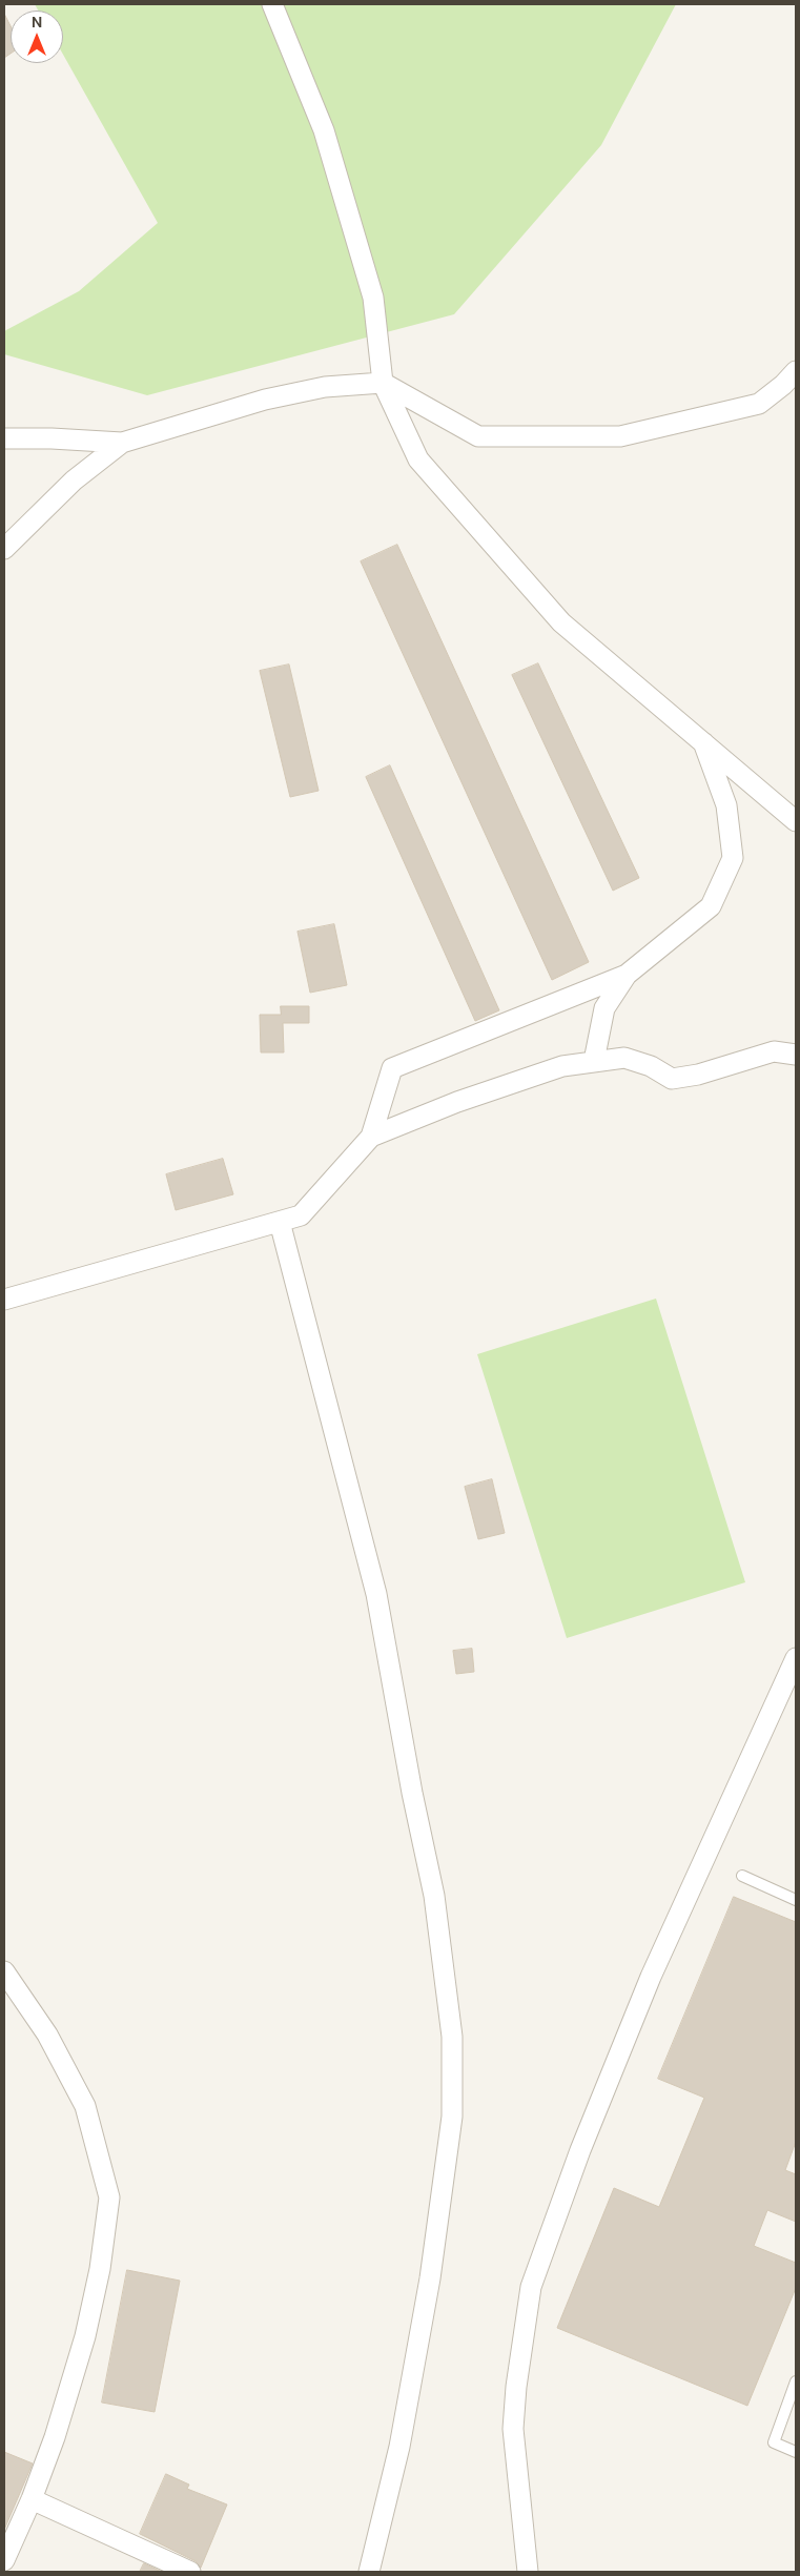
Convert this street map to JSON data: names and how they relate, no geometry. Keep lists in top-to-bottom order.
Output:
{
  "north": "top"
}
